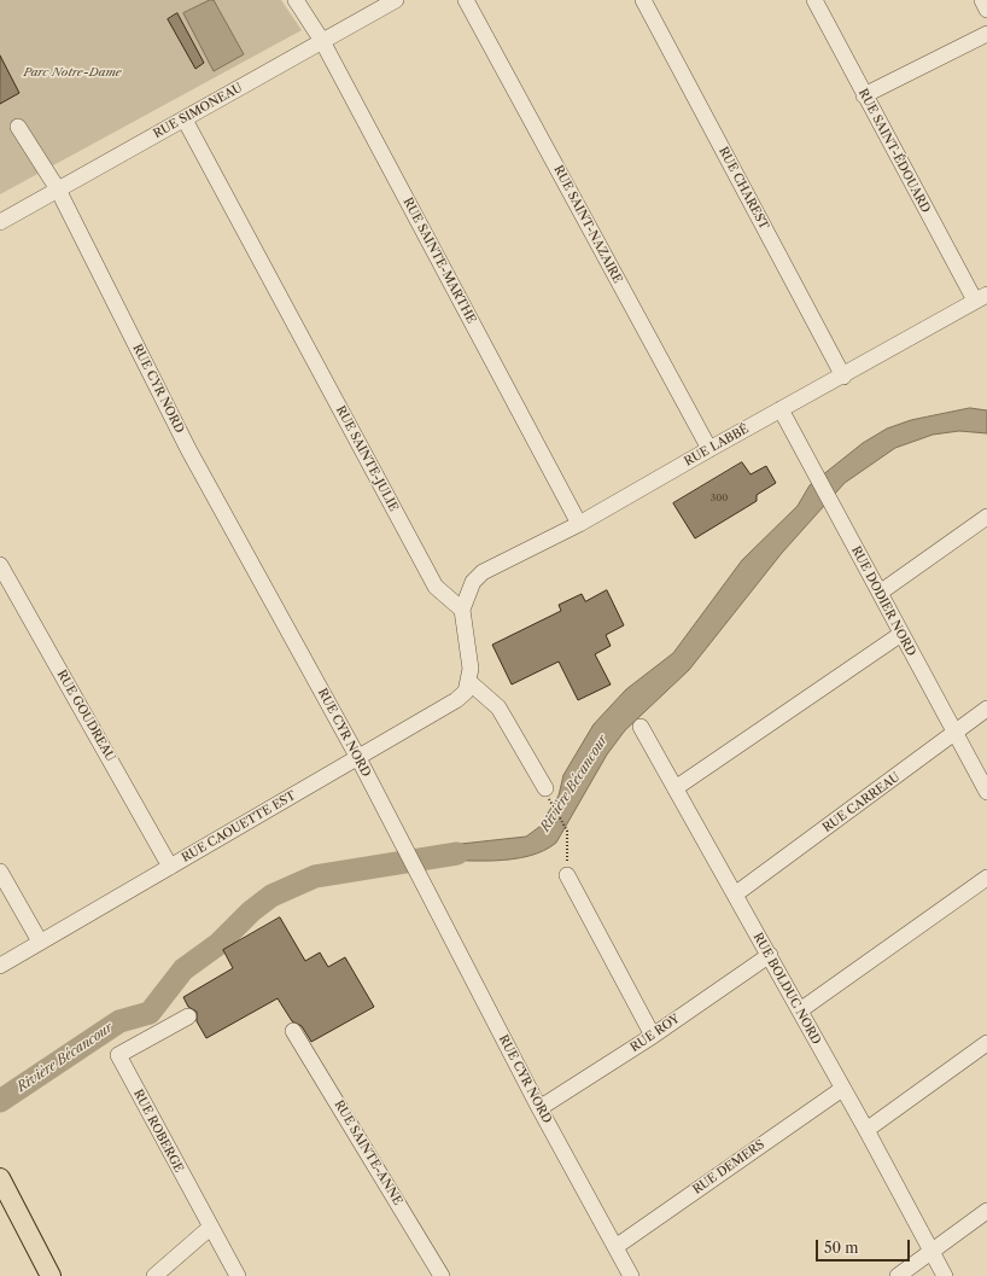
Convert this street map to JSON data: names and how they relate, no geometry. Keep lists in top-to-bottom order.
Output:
{
  "streets": {
    "street": [
      "RUE SIMONEAU",
      "RUE SAINT-ÉDOUARD",
      "RUE CHAREST",
      "RUE SAINT-NAZAIRE",
      "RUE SAINTE-MARTHE",
      "RUE CYR NORD",
      "RUE LABBÉ",
      "RUE SAINTE-JULIE",
      "RUE DODIER NORD",
      "RUE GOUDREAU",
      "RUE CARREAU",
      "RUE CAOUETTE EST",
      "RUE BOLDUC NORD",
      "RUE ROY",
      "RUE ROBERGE",
      "RUE SAINTE-ANNE",
      "RUE DEMERS"
    ]
  },
  "crossings": [
    ["RUE SIMONEAU", "RUE SAINTE-MARTHE"],
    ["RUE SIMONEAU", "RUE CYR NORD"],
    ["RUE SIMONEAU", "RUE SAINTE-JULIE"],
    ["RUE SAINT-ÉDOUARD", "RUE LABBÉ"],
    ["RUE CHAREST", "RUE LABBÉ"],
    ["RUE SAINT-NAZAIRE", "RUE LABBÉ"],
    ["RUE SAINTE-MARTHE", "RUE LABBÉ"],
    ["RUE CYR NORD", "RUE CAOUETTE EST"],
    ["RUE CYR NORD", "RUE ROY"],
    ["RUE CYR NORD", "RUE DEMERS"],
    ["RUE LABBÉ", "RUE SAINTE-JULIE"],
    ["RUE LABBÉ", "RUE DODIER NORD"],
    ["RUE DODIER NORD", "RUE CARREAU"],
    ["RUE GOUDREAU", "RUE CAOUETTE EST"],
    ["RUE CARREAU", "RUE BOLDUC NORD"],
    ["RUE BOLDUC NORD", "RUE ROY"],
    ["RUE BOLDUC NORD", "RUE DEMERS"]
  ],
  "water": ["Rivière Bécancour"],
  "parks": ["Parc Notre-Dame"],
  "house_numbers": ["300"],
  "scale_bar": "50 m"
}
